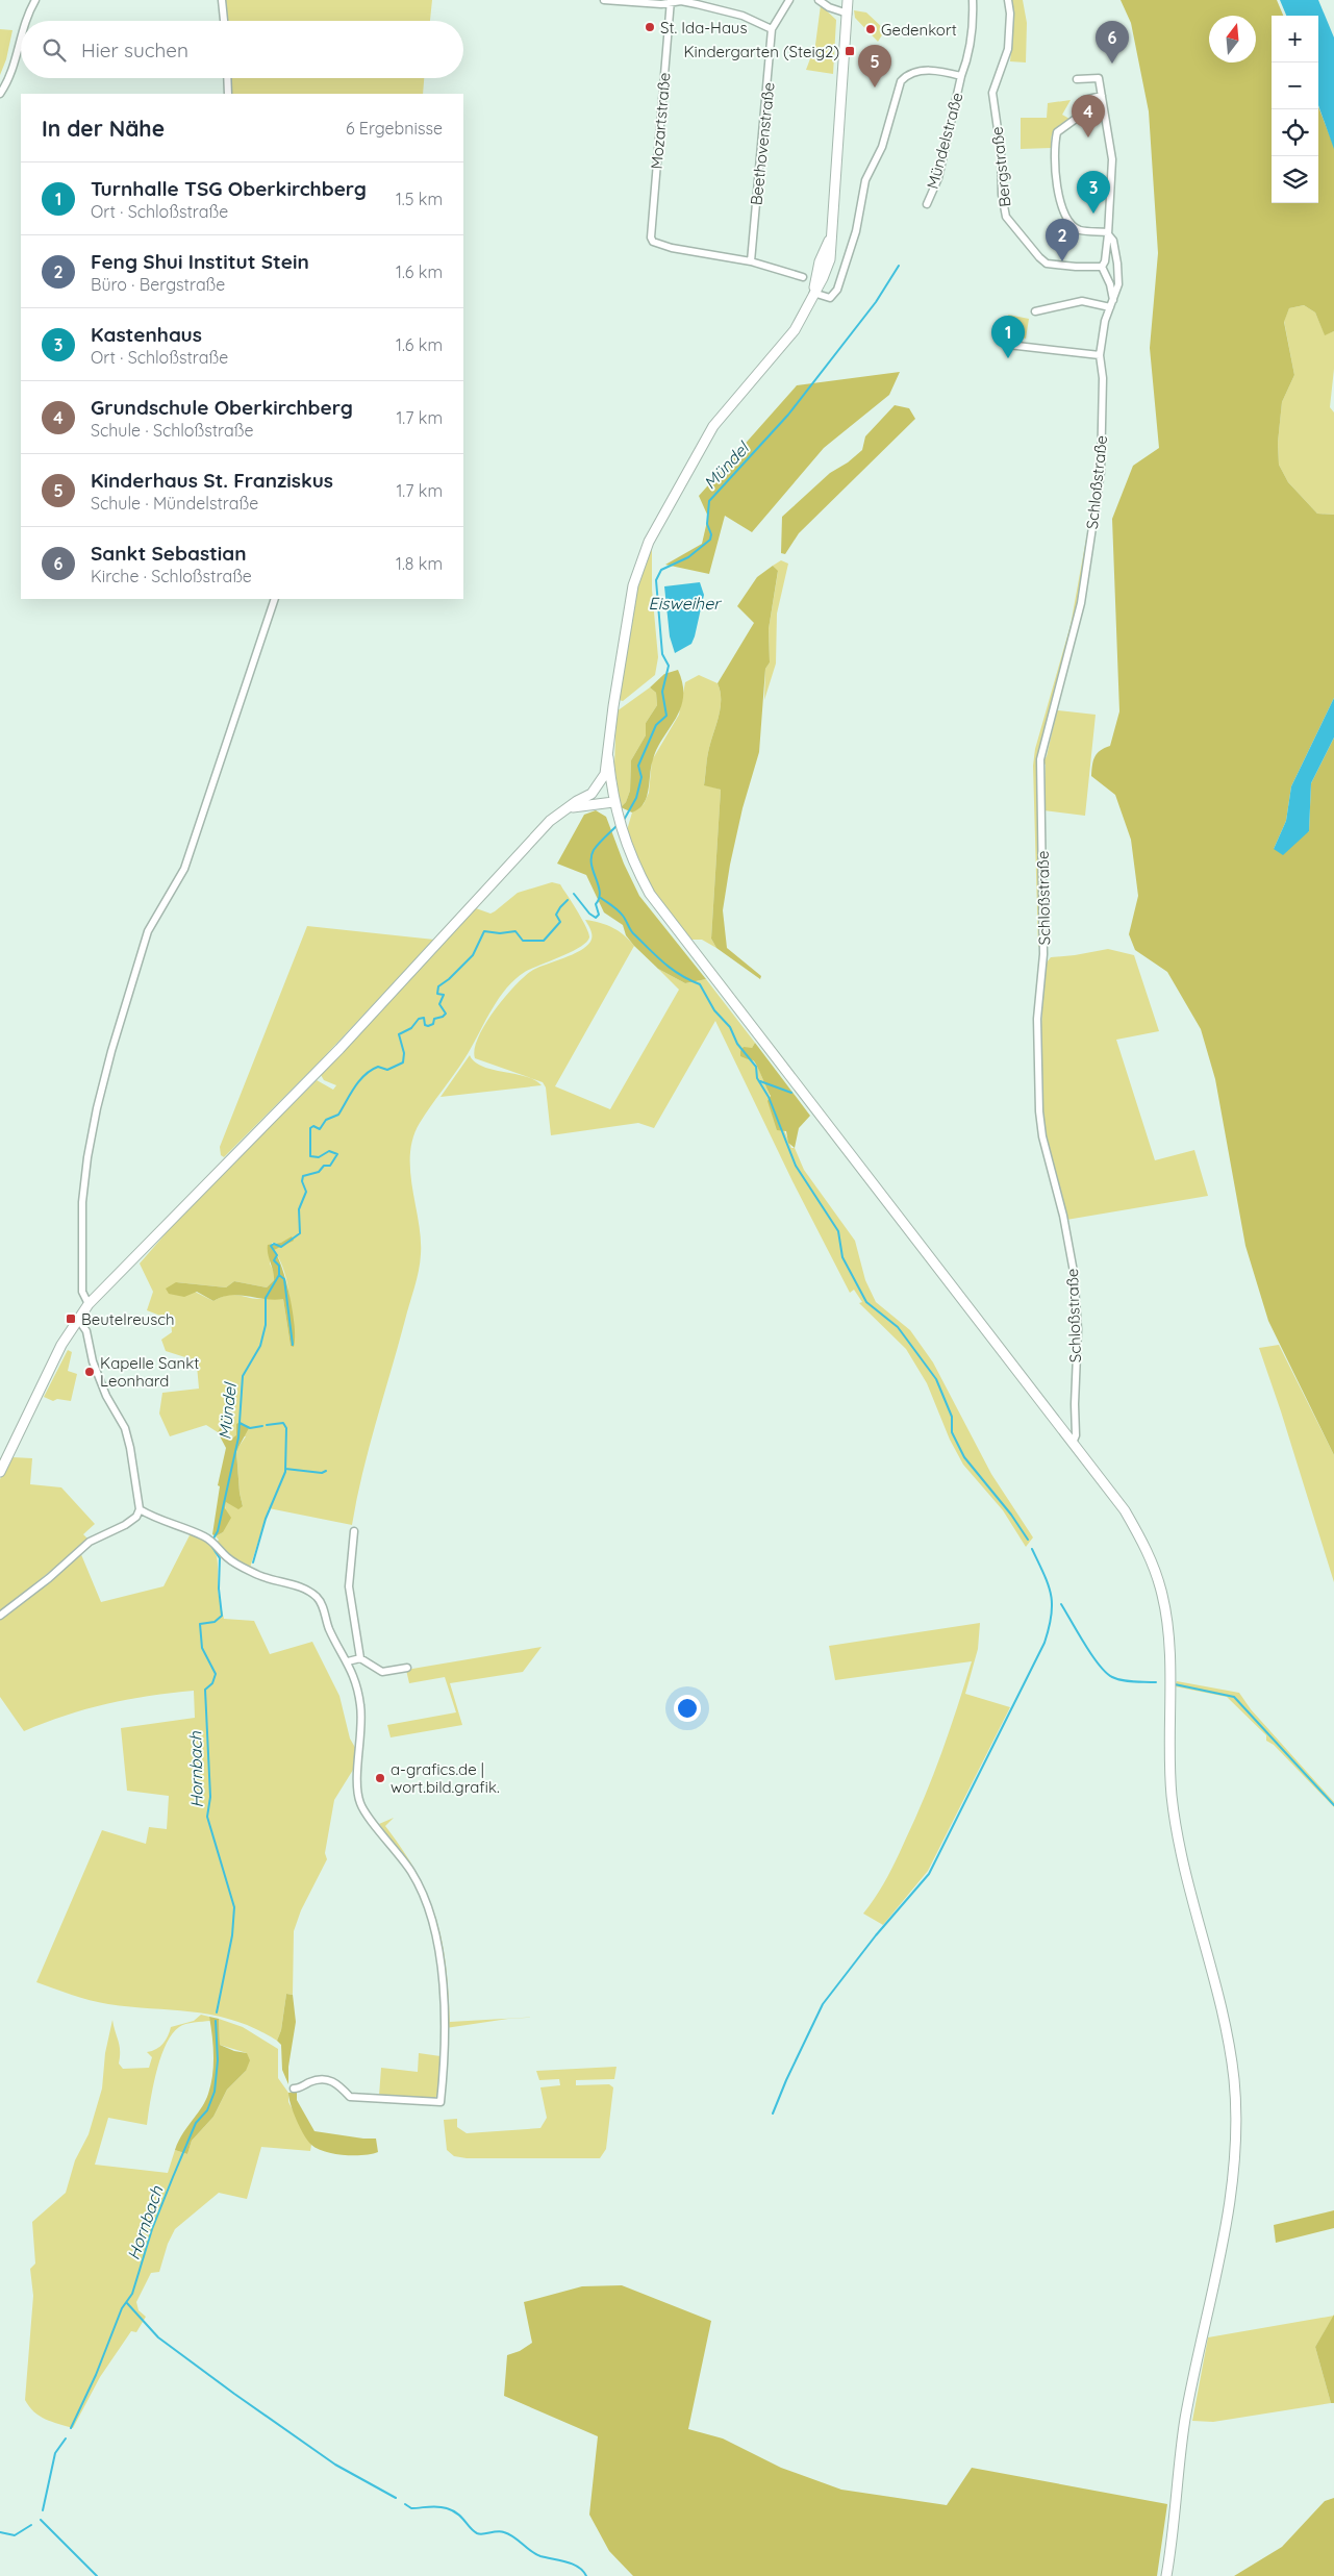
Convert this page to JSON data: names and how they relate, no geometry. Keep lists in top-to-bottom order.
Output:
{
  "streets": {
    "street": [
      "Mozartstraße",
      "Mündelstraße",
      "Beethovenstraße",
      "Bergstraße",
      "Schloßstraße"
    ]
  },
  "crossings": [
    ["Mozartstraße", "Beethovenstraße"]
  ],
  "water": ["Mündel", "Eisweiher", "Hornbach"],
  "places": {
    "other": [
      "St. Ida-Haus",
      "Gedenkort",
      "Kapelle Sankt Leonhard",
      "a-grafics.de | wort.bild.grafik."
    ],
    "transit": ["Kindergarten (Steig2)", "Beutelreusch"]
  },
  "north": "top",
  "page": {
    "map_buttons": ["+", "−"],
    "pins": [
      "6",
      "5",
      "4",
      "3",
      "2",
      "1"
    ],
    "search": "Hier suchen",
    "heading": ["In der Nähe", "6 Ergebnisse"],
    "list": [
      {
        "mark": "1",
        "name": "Turnhalle TSG Oberkirchberg",
        "note": "Ort · Schloßstraße",
        "value": "1.5 km"
      },
      {
        "mark": "2",
        "name": "Feng Shui Institut Stein",
        "note": "Büro · Bergstraße",
        "value": "1.6 km"
      },
      {
        "mark": "3",
        "name": "Kastenhaus",
        "note": "Ort · Schloßstraße",
        "value": "1.6 km"
      },
      {
        "mark": "4",
        "name": "Grundschule Oberkirchberg",
        "note": "Schule · Schloßstraße",
        "value": "1.7 km"
      },
      {
        "mark": "5",
        "name": "Kinderhaus St. Franziskus",
        "note": "Schule · Mündelstraße",
        "value": "1.7 km"
      },
      {
        "mark": "6",
        "name": "Sankt Sebastian",
        "note": "Kirche · Schloßstraße",
        "value": "1.8 km"
      }
    ]
  }
}
